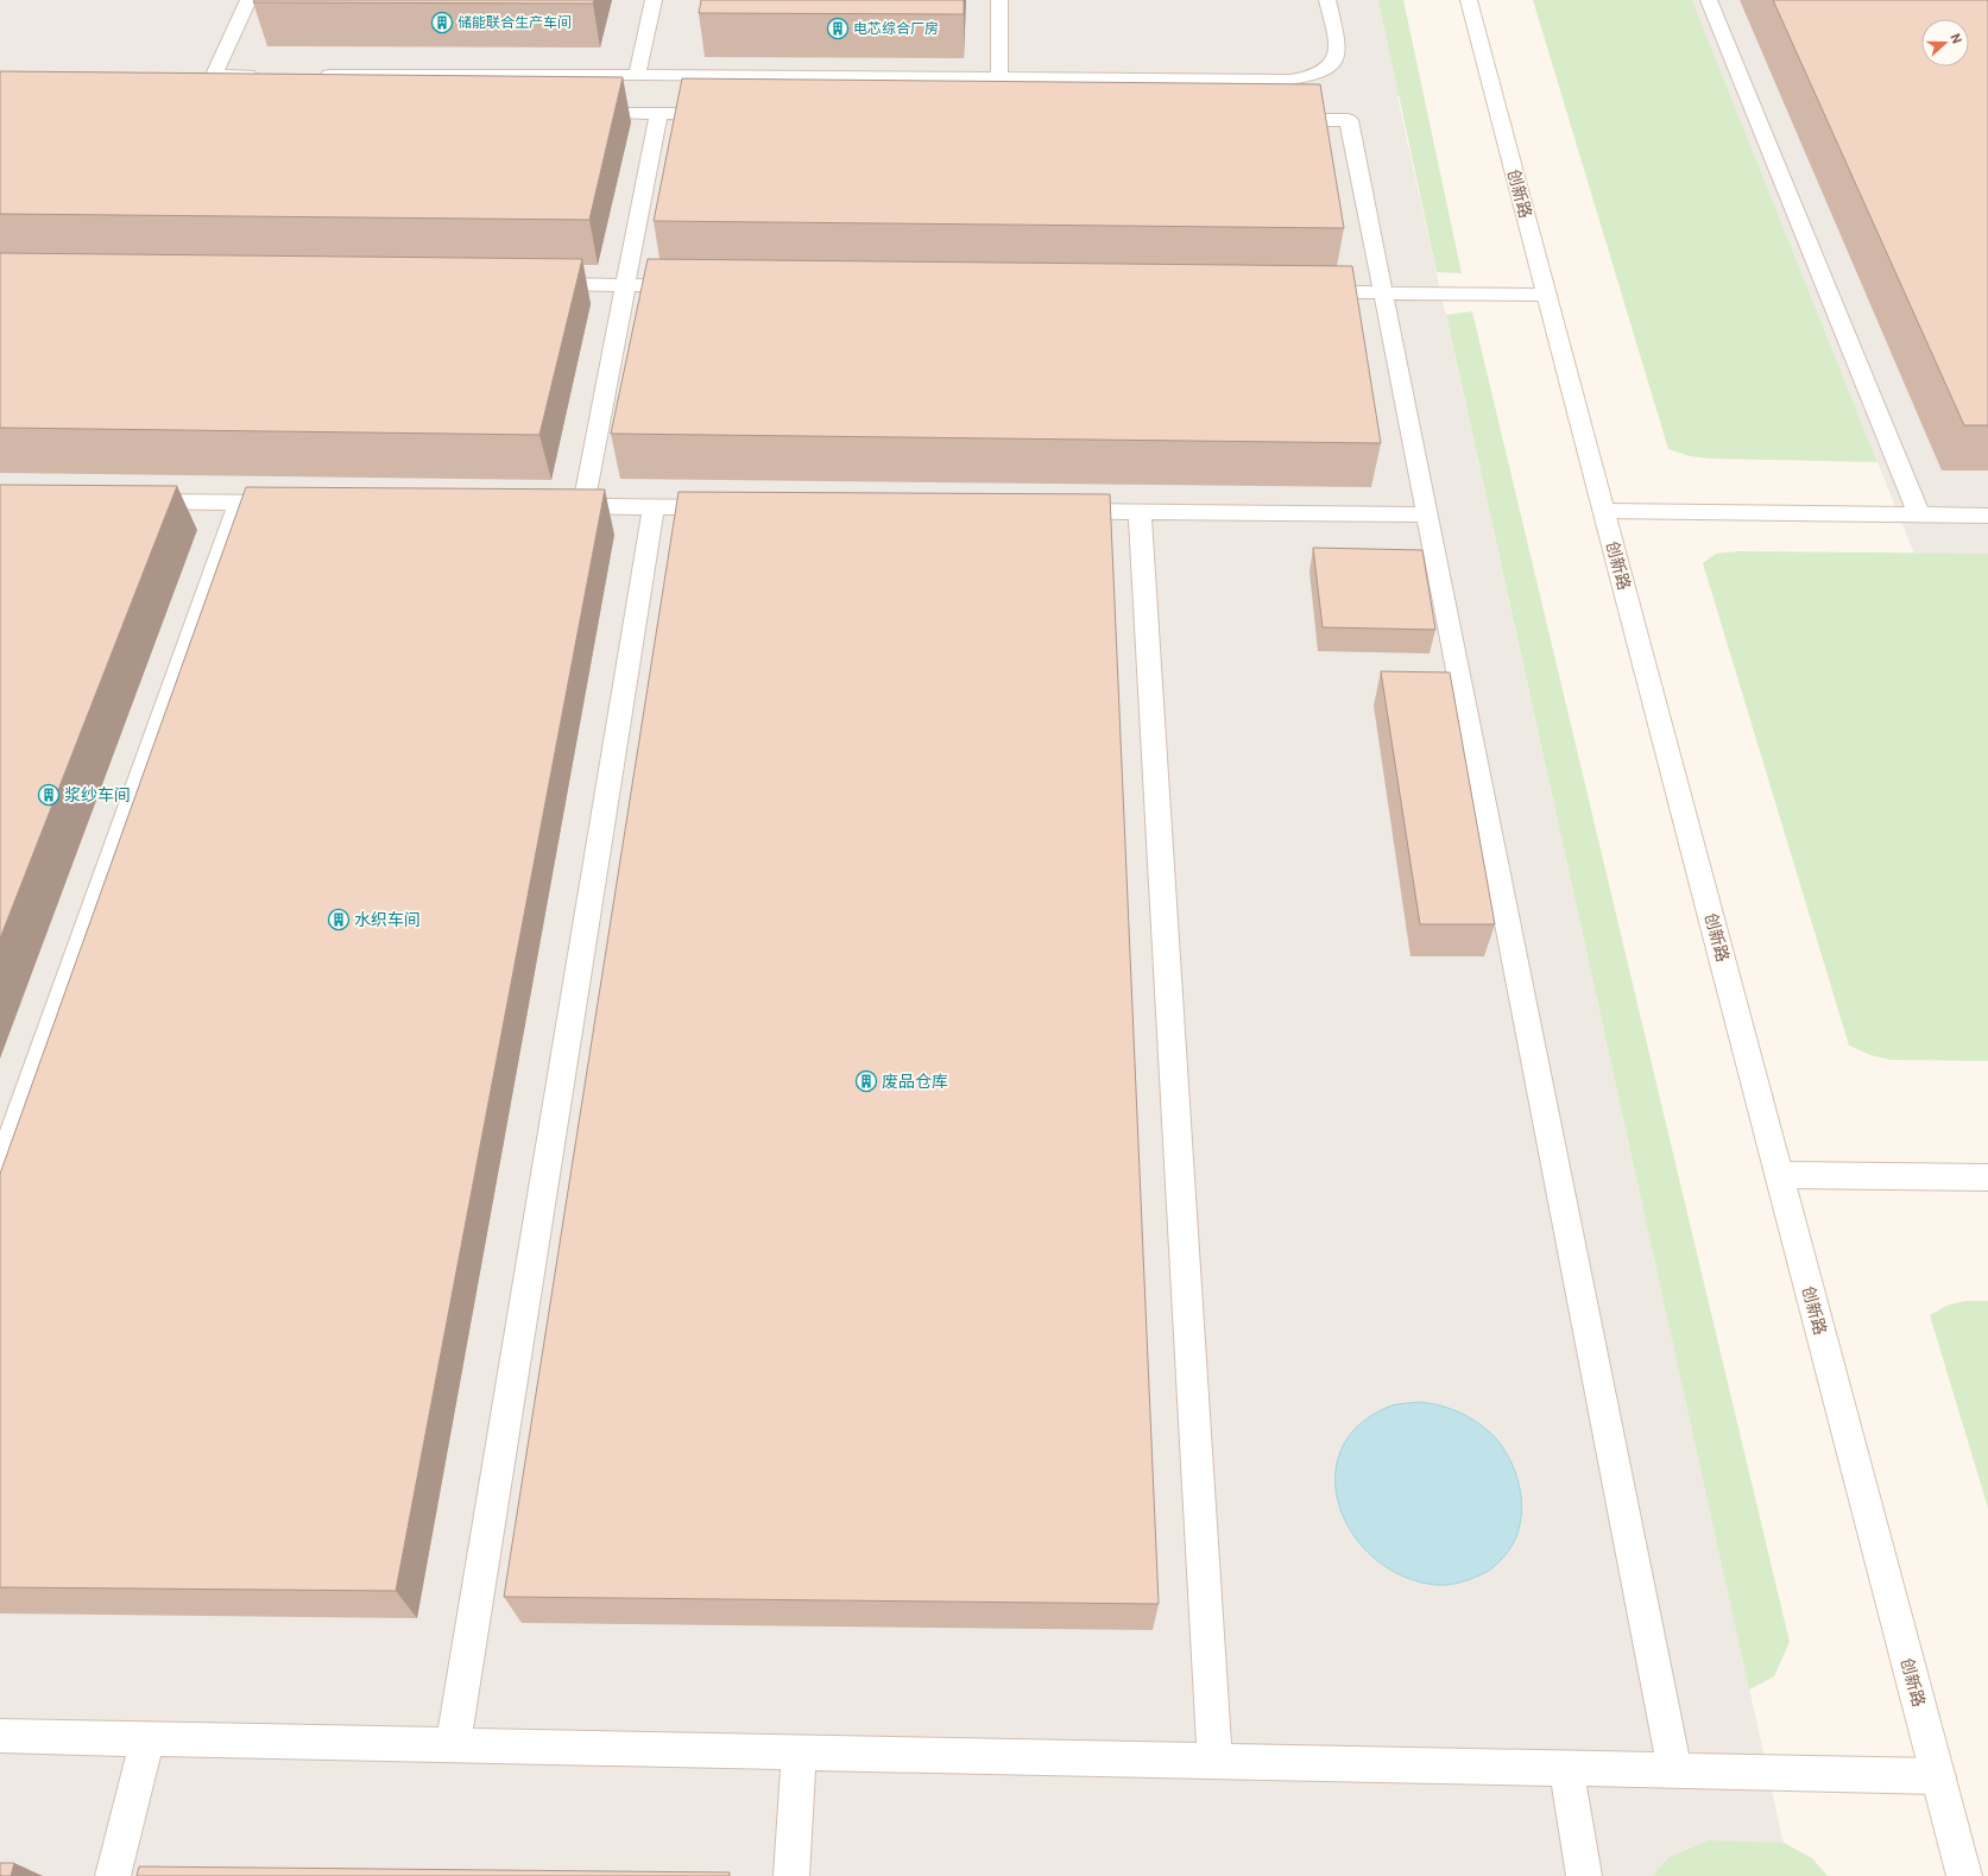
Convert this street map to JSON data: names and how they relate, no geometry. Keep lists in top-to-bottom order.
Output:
{
  "streets": {
    "main road": ["创新路"]
  },
  "places": {
    "building": [
      "储能联合生产车间",
      "电芯综合厂房",
      "浆纱车间",
      "水织车间",
      "废品仓库"
    ]
  },
  "north": "right"
}
